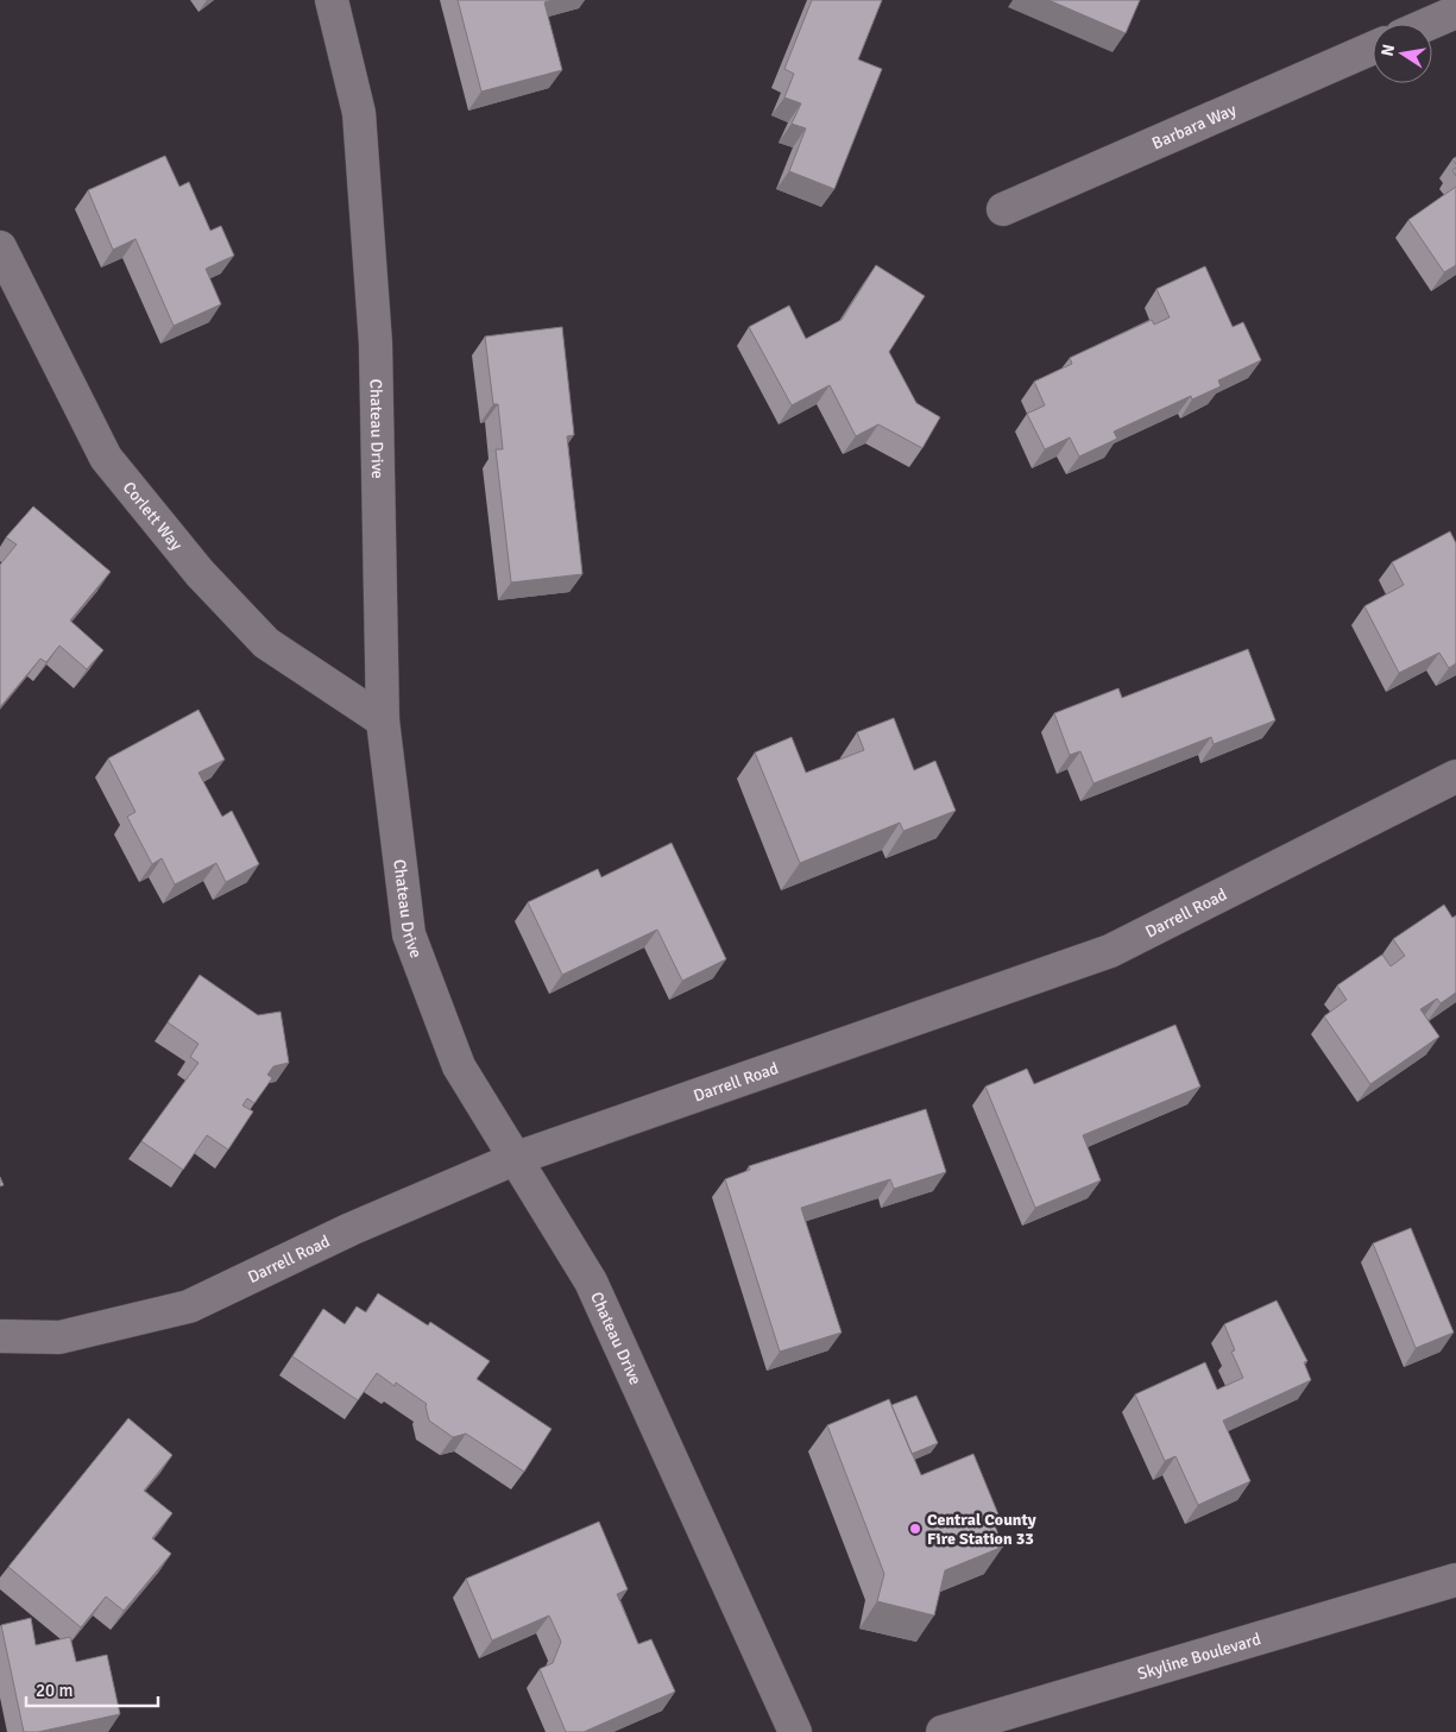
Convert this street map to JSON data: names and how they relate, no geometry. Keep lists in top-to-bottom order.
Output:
{
  "streets": {
    "street": [
      "Barbara Way",
      "Chateau Drive",
      "Corlett Way",
      "Darrell Road",
      "Skyline Boulevard"
    ]
  },
  "crossings": [
    ["Chateau Drive", "Corlett Way"],
    ["Chateau Drive", "Darrell Road"]
  ],
  "places": ["Central County Fire Station 33"],
  "scale_bar": "20 m",
  "north": "left"
}
